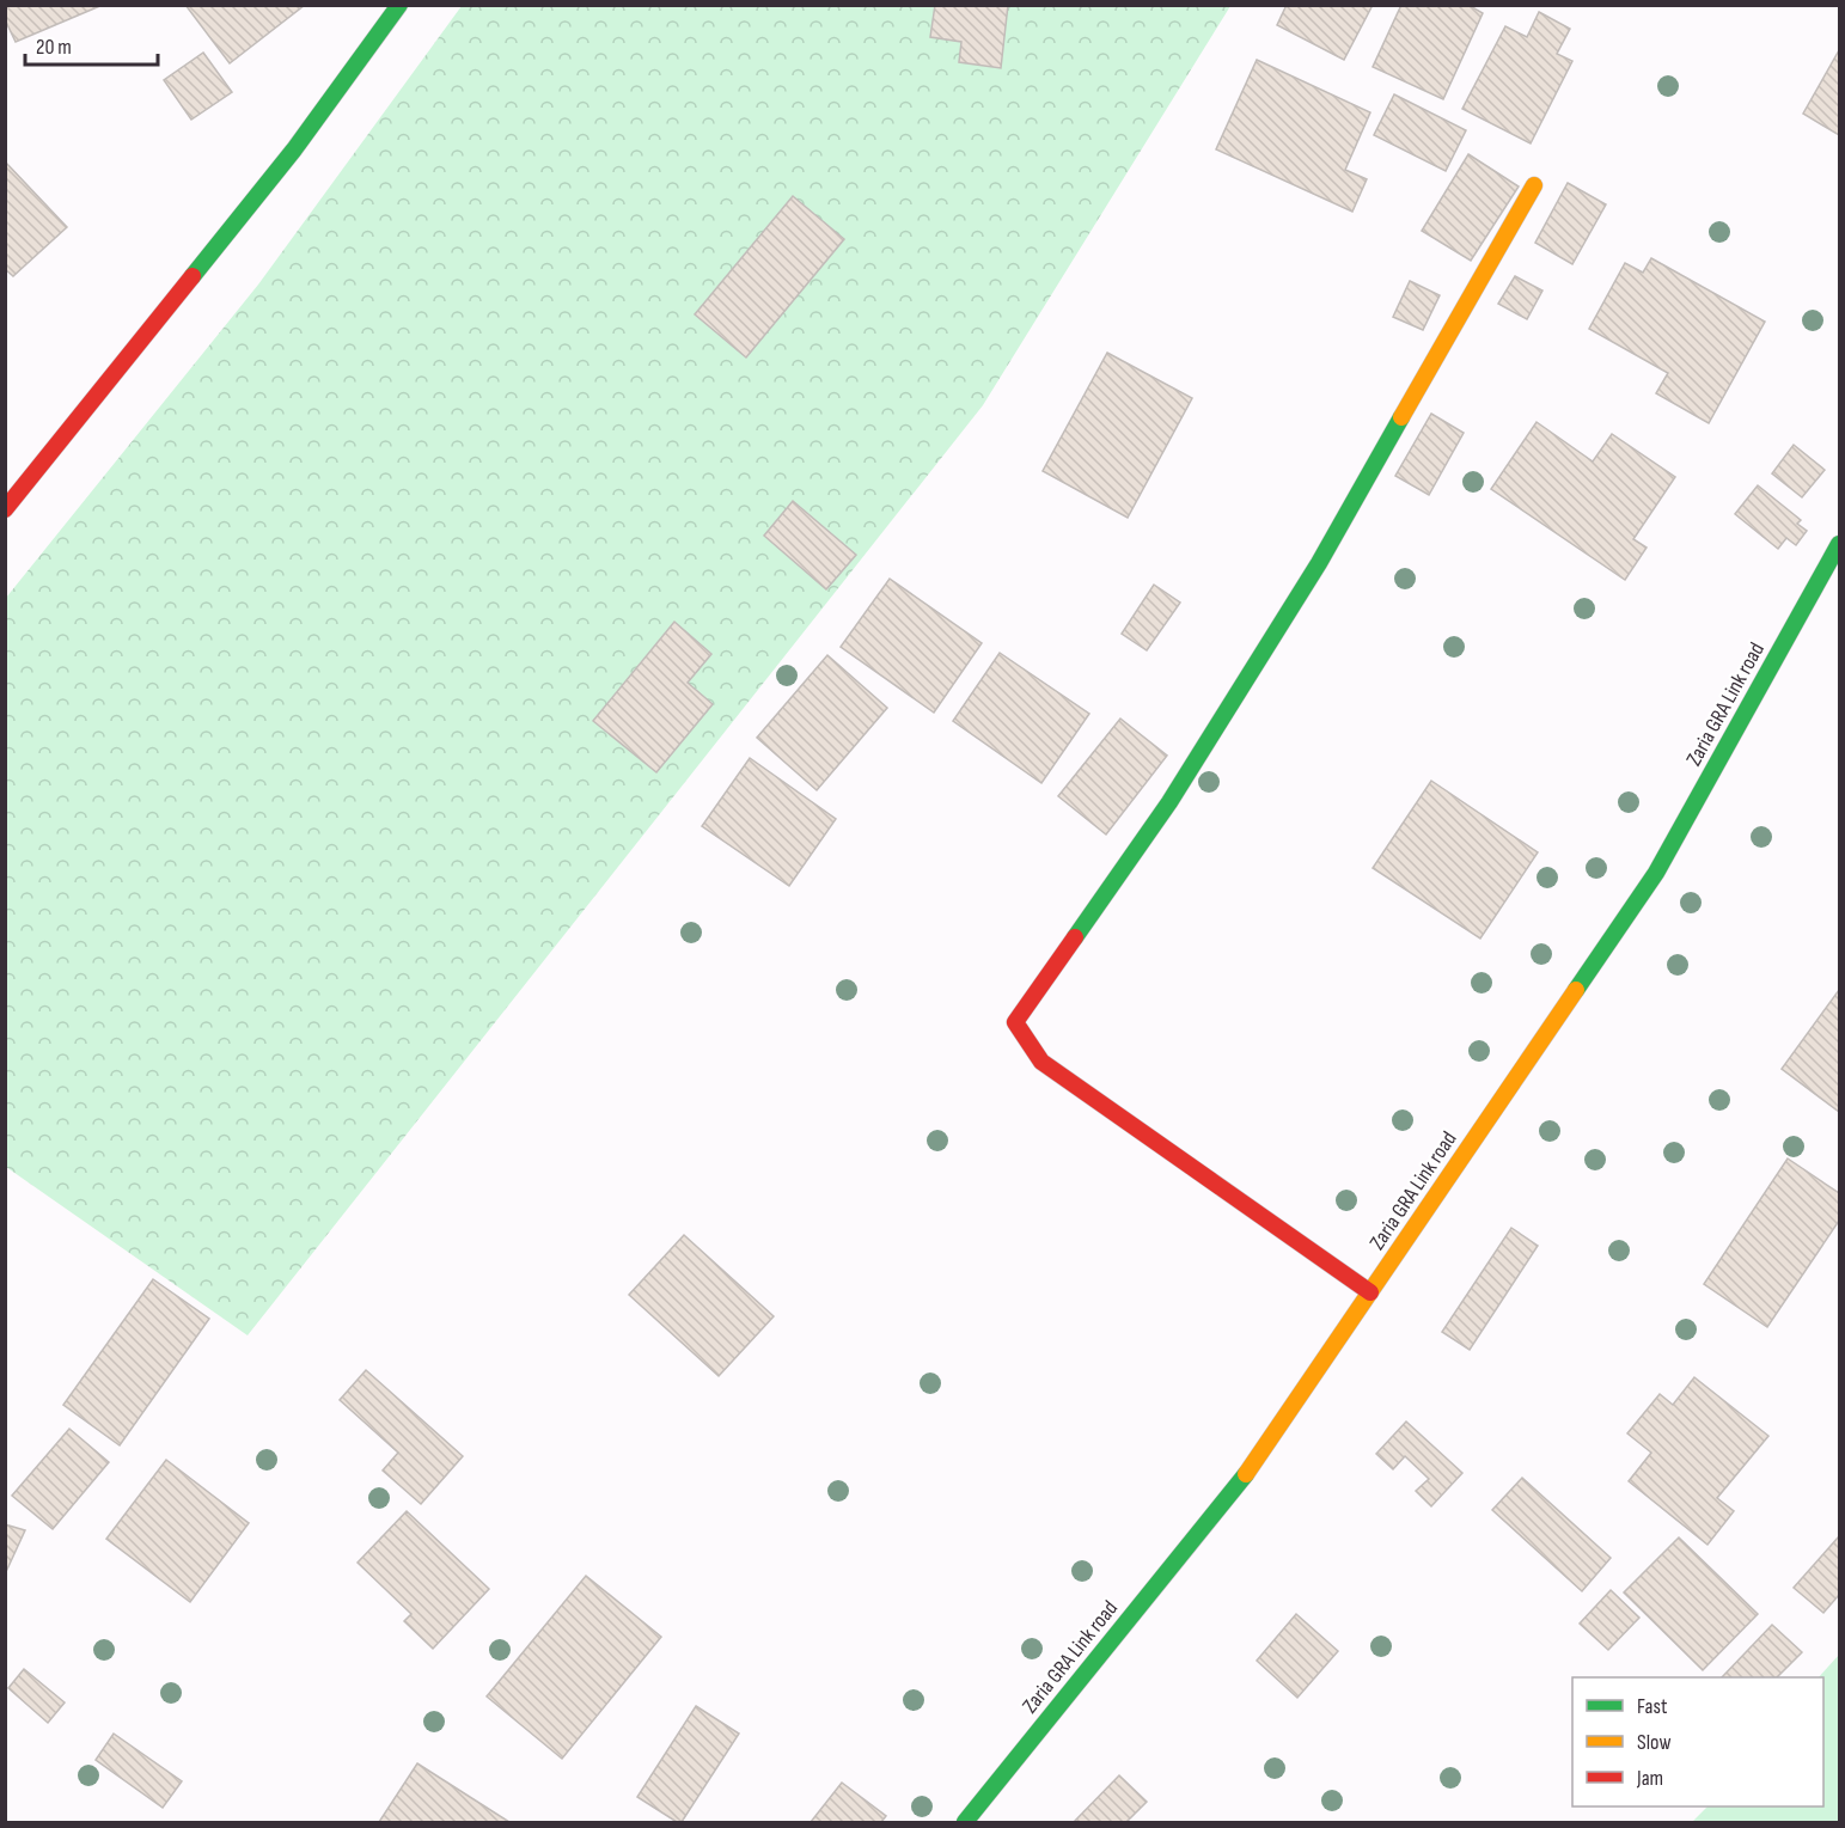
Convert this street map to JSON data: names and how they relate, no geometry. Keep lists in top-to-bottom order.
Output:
{
  "streets": {
    "street": ["Zaria GRA Link road"]
  },
  "legend": ["Fast", "Slow", "Jam"],
  "scale_bar": "20 m"
}
